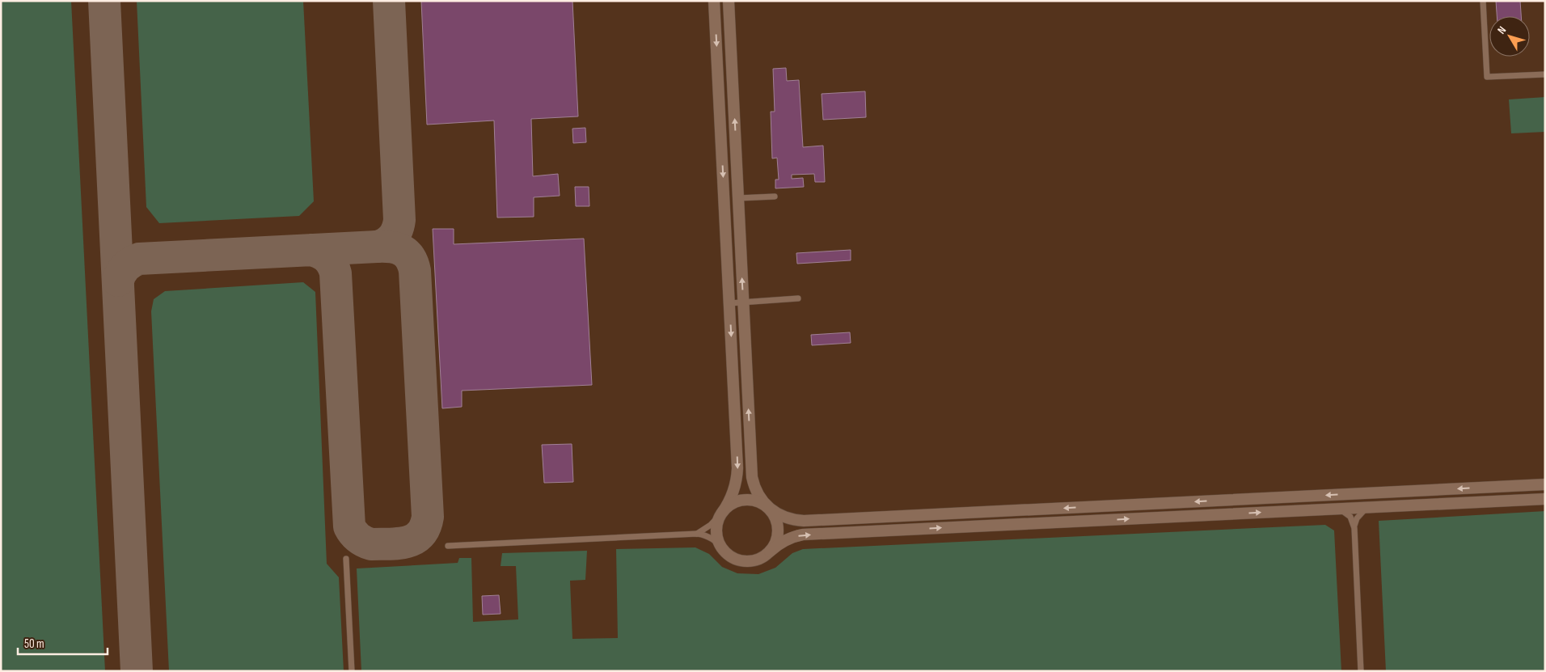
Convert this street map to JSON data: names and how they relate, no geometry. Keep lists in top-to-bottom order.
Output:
{
  "scale_bar": "50 m",
  "north": "top left"
}
